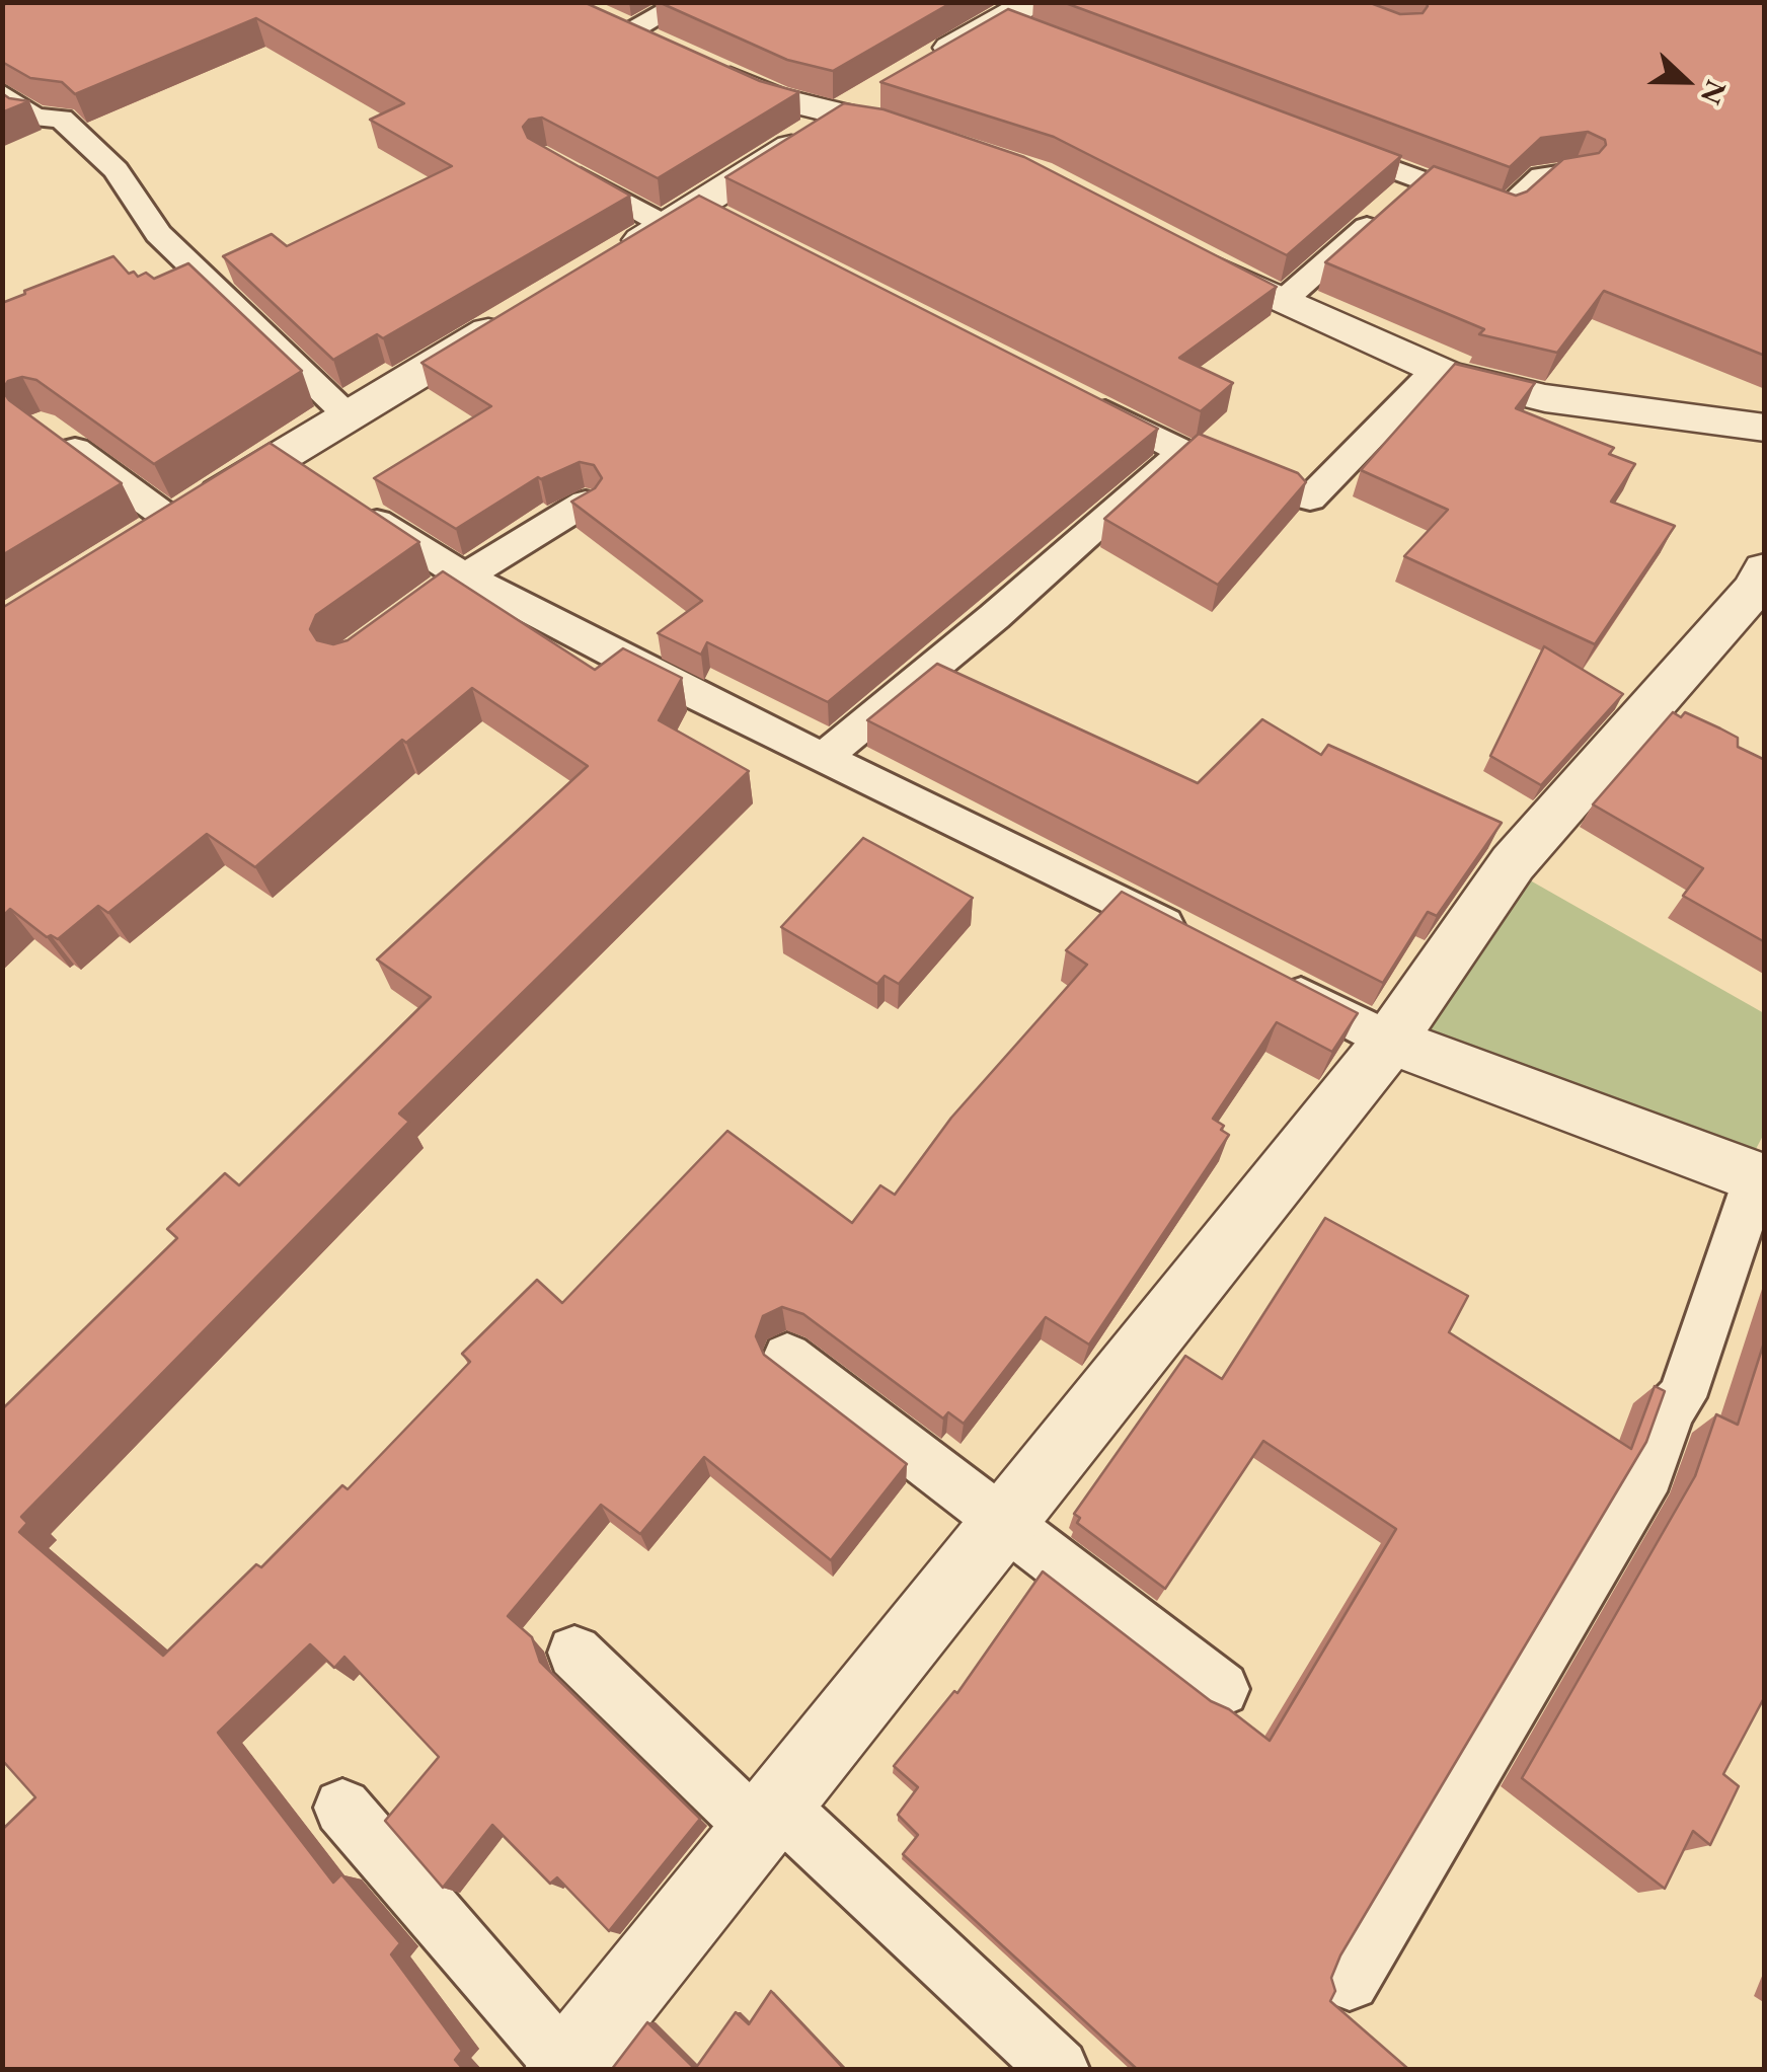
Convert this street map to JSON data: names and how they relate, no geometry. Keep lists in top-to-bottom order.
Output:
{
  "north": "right"
}
